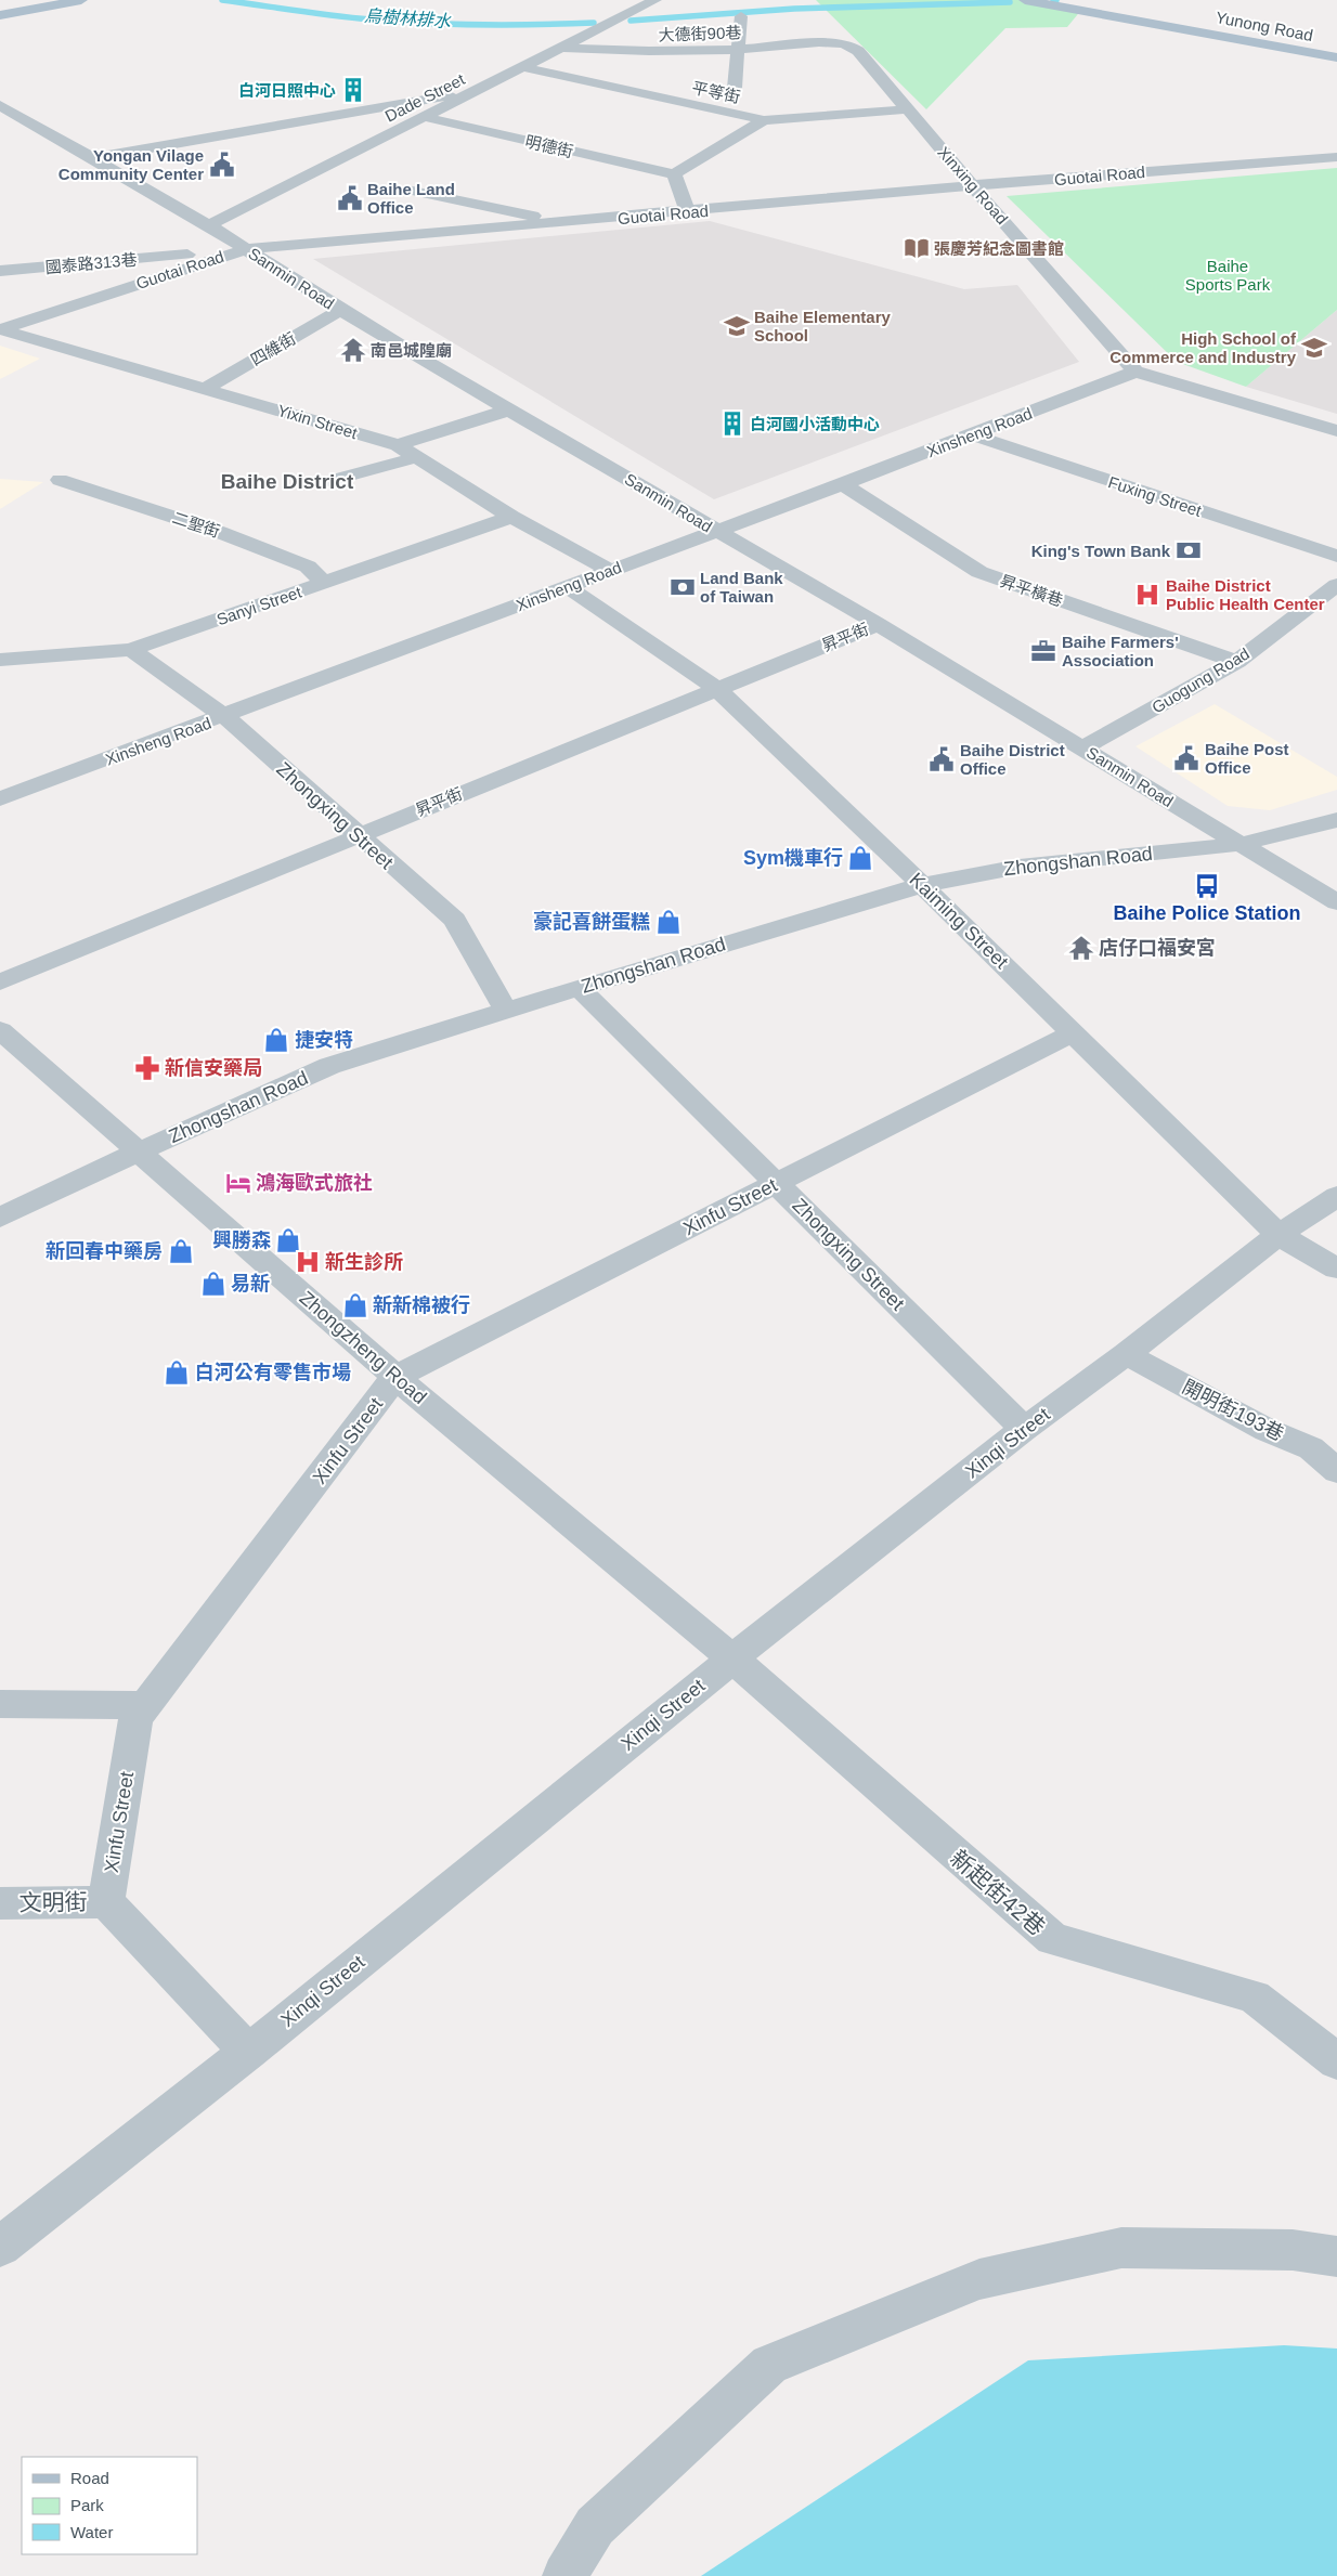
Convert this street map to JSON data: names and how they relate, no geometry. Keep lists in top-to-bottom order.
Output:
{
  "streets": {
    "main road": ["Yunong Road"],
    "street": [
      "大德街90巷",
      "平等街",
      "Dade Street",
      "明德街",
      "Guotai Road",
      "Xinxing Road",
      "國泰路313巷",
      "Sanmin Road",
      "四維街",
      "Yixin Street",
      "Xinsheng Road",
      "Fuxing Street",
      "二聖街",
      "昇平橫巷",
      "Sanyi Street",
      "昇平街",
      "Guogung Road",
      "Zhongxing Street",
      "Zhongshan Road",
      "Kaiming Street",
      "Xinfu Street",
      "Zhongzheng Road",
      "開明街193巷",
      "Xinqi Street",
      "新起街42巷",
      "文明街"
    ]
  },
  "crossings": [
    ["大德街90巷", "Dade Street"],
    ["大德街90巷", "Xinxing Road"],
    ["平等街", "Dade Street"],
    ["平等街", "Xinxing Road"],
    ["Dade Street", "明德街"],
    ["Dade Street", "Sanmin Road"],
    ["Guotai Road", "Xinxing Road"],
    ["Guotai Road", "國泰路313巷"],
    ["Guotai Road", "Sanmin Road"],
    ["Guotai Road", "Yixin Street"],
    ["Xinxing Road", "Xinsheng Road"],
    ["國泰路313巷", "Sanmin Road"],
    ["Sanmin Road", "四維街"],
    ["Sanmin Road", "Xinsheng Road"],
    ["Sanmin Road", "昇平街"],
    ["Sanmin Road", "Guogung Road"],
    ["Sanmin Road", "Zhongshan Road"],
    ["四維街", "Yixin Street"],
    ["Yixin Street", "Xinsheng Road"],
    ["Yixin Street", "Sanyi Street"],
    ["Xinsheng Road", "Fuxing Street"],
    ["Xinsheng Road", "昇平橫巷"],
    ["Xinsheng Road", "Zhongxing Street"],
    ["Xinsheng Road", "Kaiming Street"],
    ["二聖街", "Sanyi Street"],
    ["昇平橫巷", "Guogung Road"],
    ["Sanyi Street", "Zhongxing Street"],
    ["昇平街", "Zhongxing Street"],
    ["昇平街", "Kaiming Street"],
    ["Zhongxing Street", "Zhongshan Road"],
    ["Zhongxing Street", "Xinfu Street"],
    ["Zhongxing Street", "Xinqi Street"],
    ["Zhongshan Road", "Kaiming Street"],
    ["Zhongshan Road", "Zhongzheng Road"],
    ["Kaiming Street", "Xinfu Street"],
    ["Kaiming Street", "Xinqi Street"],
    ["Xinfu Street", "Zhongzheng Road"],
    ["Xinfu Street", "文明街"],
    ["Zhongzheng Road", "Xinqi Street"],
    ["Zhongzheng Road", "新起街42巷"],
    ["開明街193巷", "Xinqi Street"],
    ["Xinqi Street", "新起街42巷"]
  ],
  "districts": ["Baihe District"],
  "water": ["烏樹林排水"],
  "parks": ["Baihe Sports Park"],
  "places": {
    "building": ["白河日照中心", "白河國小活動中心"],
    "public building": [
      "Yongan Vilage Community Center",
      "Baihe Land Office",
      "Baihe Post Office",
      "Baihe District Office"
    ],
    "library": ["張慶芳紀念圖書館"],
    "school or university": ["Baihe Elementary School", "High School of Commerce and Industry"],
    "temple": ["南邑城隍廟", "店仔口福安宮"],
    "bank": ["King's Town Bank", "Land Bank of Taiwan"],
    "hospital": ["Baihe District Public Health Center", "新生診所"],
    "office": ["Baihe Farmers' Association"],
    "shop": [
      "Sym機車行",
      "豪記喜餅蛋糕",
      "捷安特",
      "興勝森",
      "新回春中藥房",
      "易新",
      "新新棉被行",
      "白河公有零售市場"
    ],
    "bus stop": ["Baihe Police Station"],
    "pharmacy": ["新信安藥局"],
    "hotel": ["鴻海歐式旅社"]
  },
  "legend": ["Road", "Park", "Water"]
}
